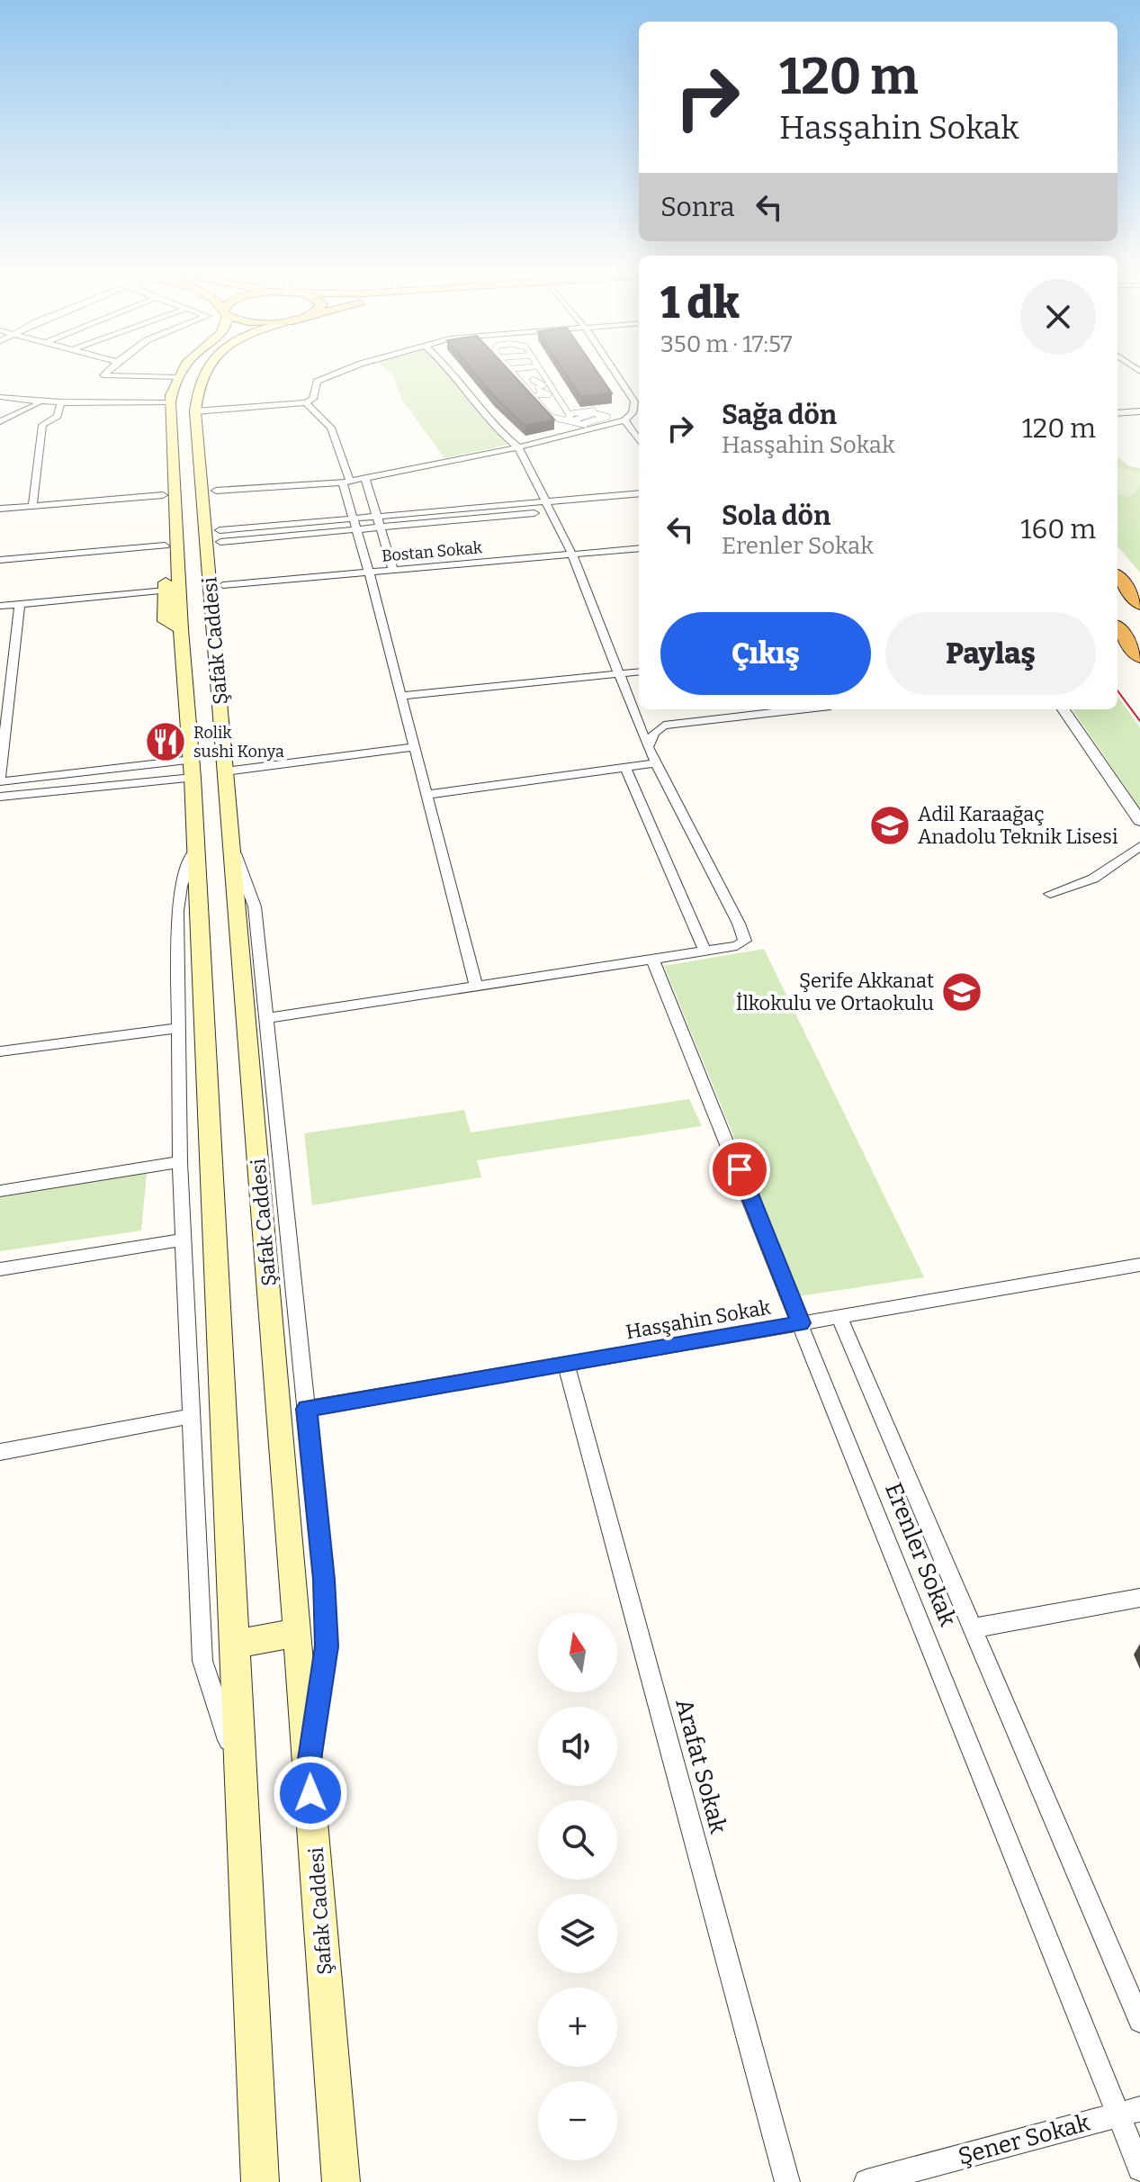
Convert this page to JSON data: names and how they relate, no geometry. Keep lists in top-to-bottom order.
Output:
{
  "streets": {
    "main road": ["Şafak Caddesi"],
    "street": [
      "Bostan Sokak",
      "Hasşahin Sokak",
      "Erenler Sokak",
      "Arafat Sokak",
      "Şener Sokak"
    ]
  },
  "crossings": [
    ["Hasşahin Sokak", "Erenler Sokak"],
    ["Hasşahin Sokak", "Arafat Sokak"],
    ["Erenler Sokak", "Şener Sokak"]
  ],
  "places": {
    "restaurant": ["Rolik sushi Konya"],
    "school or university": ["Adil Karaağaç Anadolu Teknik Lisesi", "Şerife Akkanat İlkokulu ve Ortaokulu"]
  },
  "north": "top",
  "page": {
    "turn": ["120 m", "Hasşahin Sokak"],
    "then": "Sonra",
    "heading": ["1 dk", "350 m · 17:57"],
    "list": [
      {
        "name": "Sağa dön",
        "note": "Hasşahin Sokak",
        "value": "120 m"
      },
      {
        "name": "Sola dön",
        "note": "Erenler Sokak",
        "value": "160 m"
      }
    ],
    "buttons": ["Çıkış", "Paylaş"],
    "map_buttons": ["+", "−"]
  }
}
